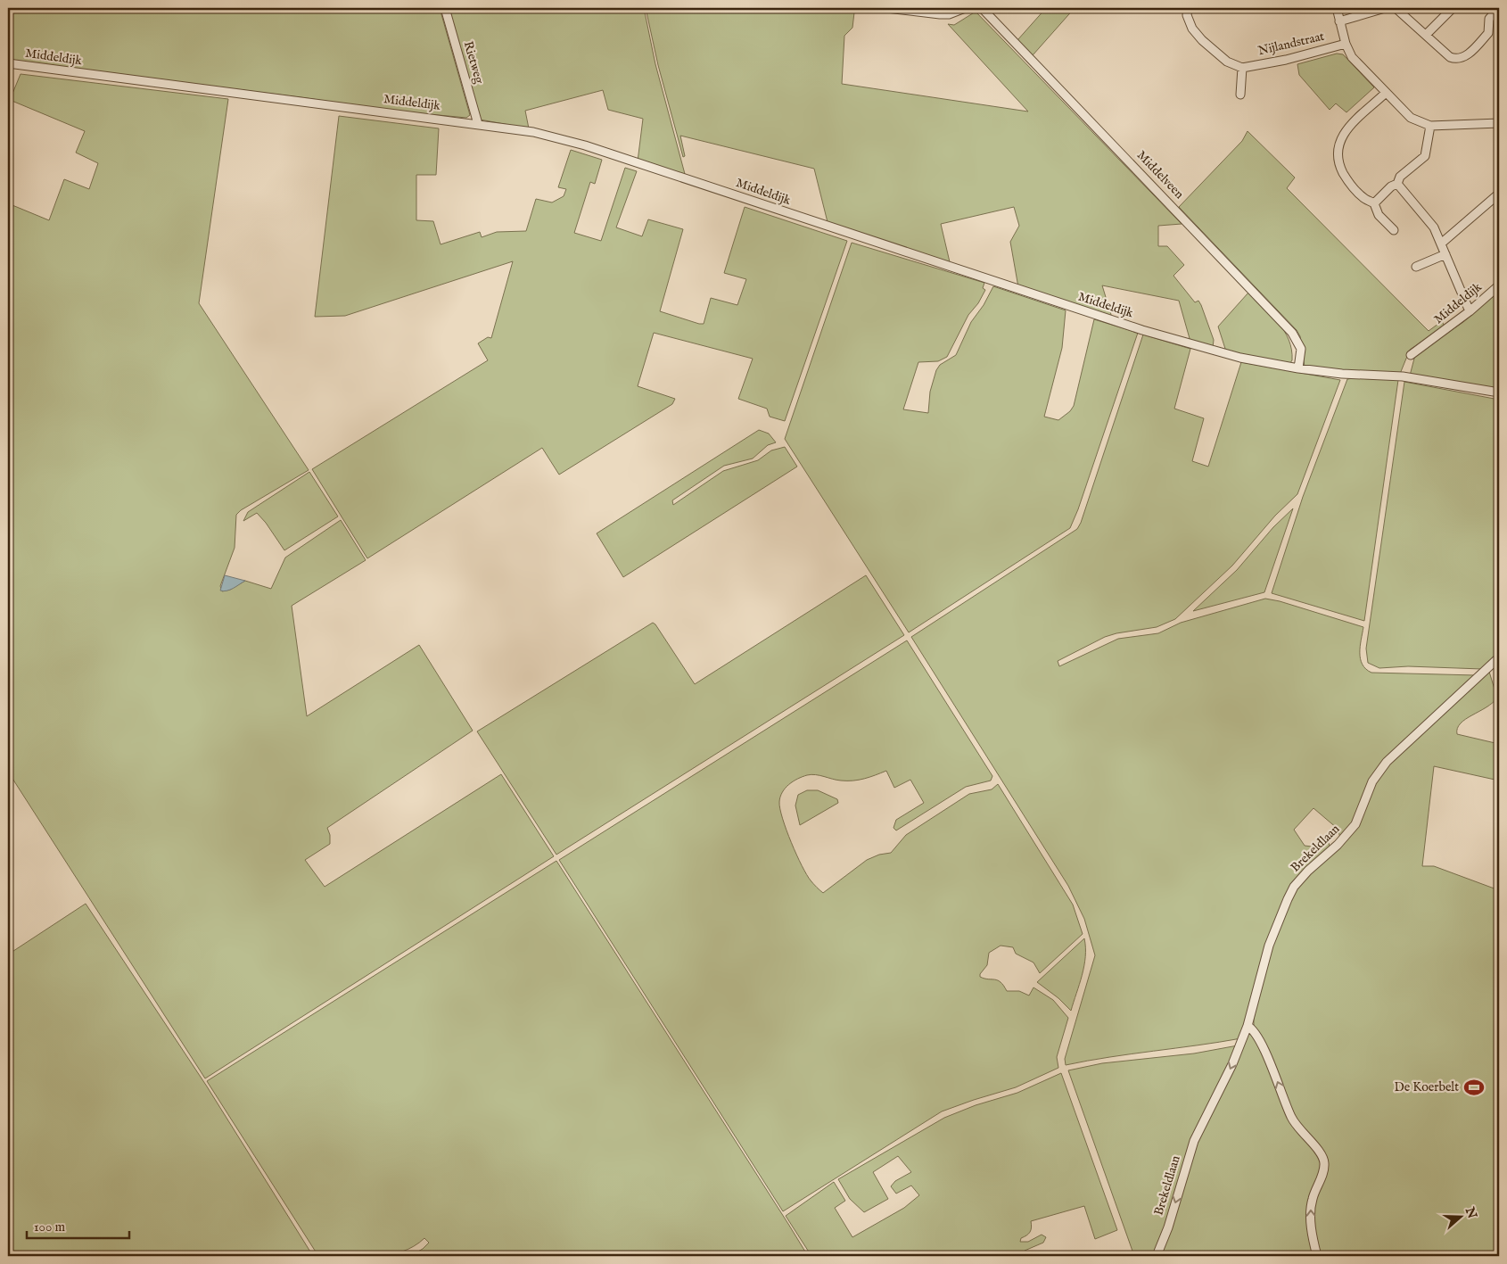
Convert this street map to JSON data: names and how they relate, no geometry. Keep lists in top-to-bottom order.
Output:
{
  "streets": {
    "street": [
      "Nijlandstraat",
      "Middeldijk",
      "Rietweg",
      "Middelveen",
      "Brekeldlaan"
    ]
  },
  "crossings": [
    ["Middeldijk", "Rietweg"],
    ["Middeldijk", "Middelveen"]
  ],
  "one_way": ["Brekeldlaan"],
  "places": {
    "sports": ["De Koerbelt"]
  },
  "scale_bar": "100 m",
  "north": "right"
}
